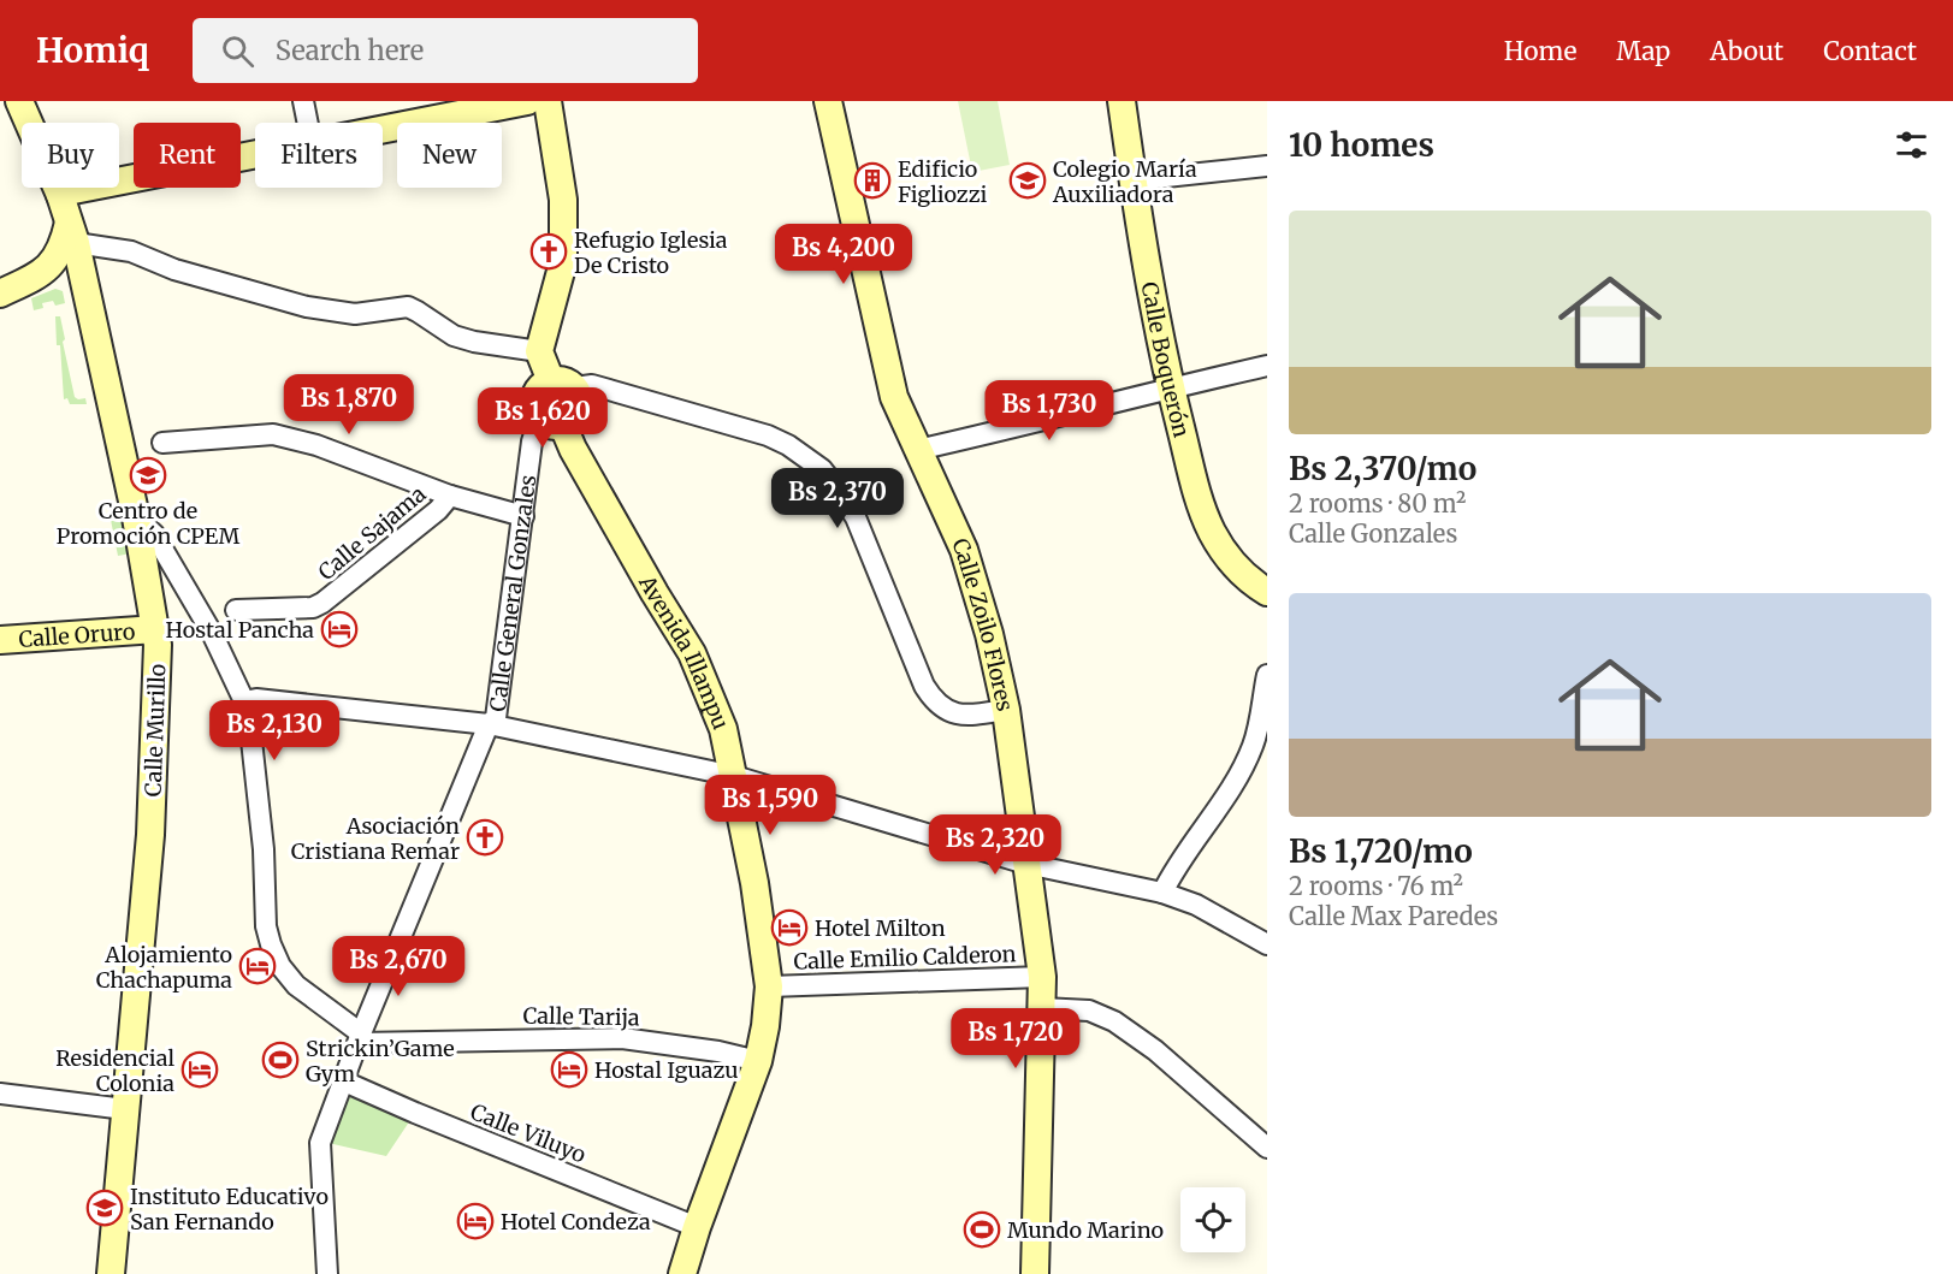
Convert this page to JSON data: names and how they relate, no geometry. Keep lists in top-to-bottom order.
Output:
{
  "streets": {
    "main road": [
      "Calle Boquerón",
      "Calle Zoilo Flores",
      "Calle Oruro",
      "Avenida Illampu",
      "Calle Murillo"
    ],
    "street": [
      "Calle Sajama",
      "Calle General Gonzales",
      "Calle Emilio Calderon",
      "Calle Tarija",
      "Calle Viluyo"
    ]
  },
  "crossings": [
    ["Calle General Gonzales", "Avenida Illampu"],
    ["Calle General Gonzales", "Calle Tarija"],
    ["Calle General Gonzales", "Calle Viluyo"],
    ["Calle Zoilo Flores", "Calle Emilio Calderon"],
    ["Calle Oruro", "Calle Murillo"],
    ["Avenida Illampu", "Calle Emilio Calderon"],
    ["Avenida Illampu", "Calle Tarija"],
    ["Avenida Illampu", "Calle Viluyo"]
  ],
  "places": {
    "building": ["Edificio Figliozzi"],
    "school or university": ["Colegio María Auxiliadora", "Centro de Promoción CPEM", "Instituto Educativo San Fernando"],
    "church": ["Refugio Iglesia De Cristo", "Asociación Cristiana Remar"],
    "hotel": [
      "Hostal Pancha",
      "Hotel Milton",
      "Alojamiento Chachapuma",
      "Residencial Colonia",
      "Hostal Iguazu",
      "Hotel Condeza"
    ],
    "sports": ["Strickin’Game Gym", "Mundo Marino"]
  },
  "page": {
    "header": "Homiq",
    "search": "Search here",
    "nav": [
      "Home",
      "Map",
      "About",
      "Contact"
    ],
    "heading": "10 homes",
    "chip": [
      "Buy",
      "Rent",
      "Filters",
      "New"
    ],
    "list": [
      {
        "name": "Bs 2,370/mo",
        "note": "2 rooms · 80 m² · Calle Gonzales"
      },
      {
        "name": "Bs 1,720/mo",
        "note": "2 rooms · 76 m² · Calle Max Paredes"
      }
    ],
    "price": [
      "Bs 4,200",
      "Bs 1,870",
      "Bs 1,730",
      "Bs 1,620",
      "Bs 2,370",
      "Bs 2,130",
      "Bs 1,590",
      "Bs 2,320",
      "Bs 2,670",
      "Bs 1,720"
    ]
  }
}
